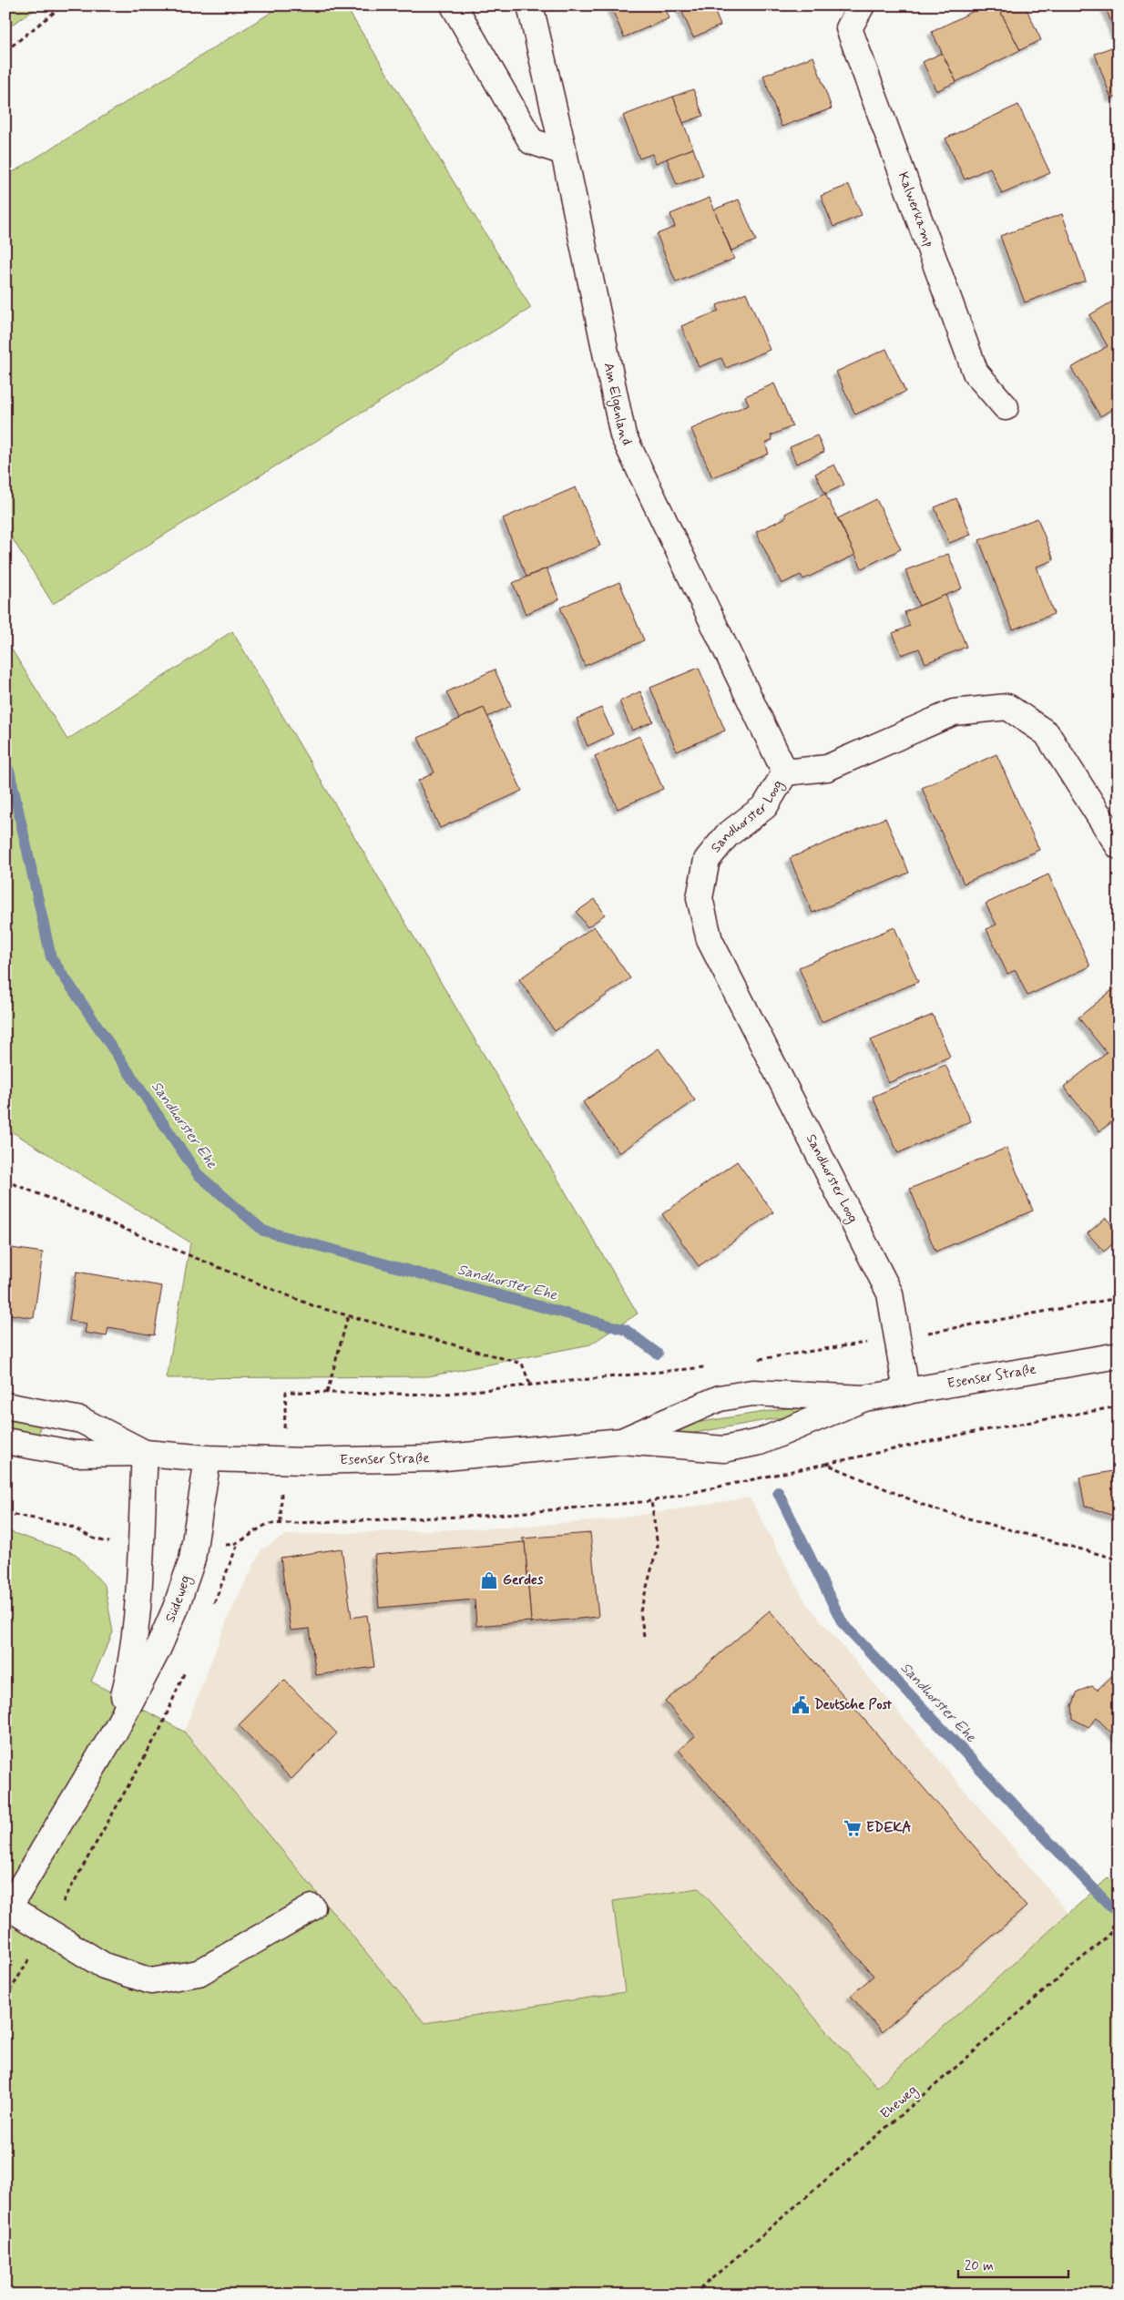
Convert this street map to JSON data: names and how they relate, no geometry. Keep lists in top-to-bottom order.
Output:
{
  "streets": {
    "street": [
      "Kalwerkamp",
      "Am Elgenland",
      "Sandhorster Loog",
      "Esenser Straße",
      "Südeweg"
    ],
    "path": ["Eheweg"]
  },
  "crossings": [
    ["Am Elgenland", "Sandhorster Loog"],
    ["Sandhorster Loog", "Esenser Straße"],
    ["Esenser Straße", "Südeweg"]
  ],
  "water": ["Sandhorster Ehe"],
  "places": {
    "shop": ["Gerdes"],
    "public building": ["Deutsche Post"],
    "supermarket": ["EDEKA"]
  },
  "scale_bar": "20 m"
}
